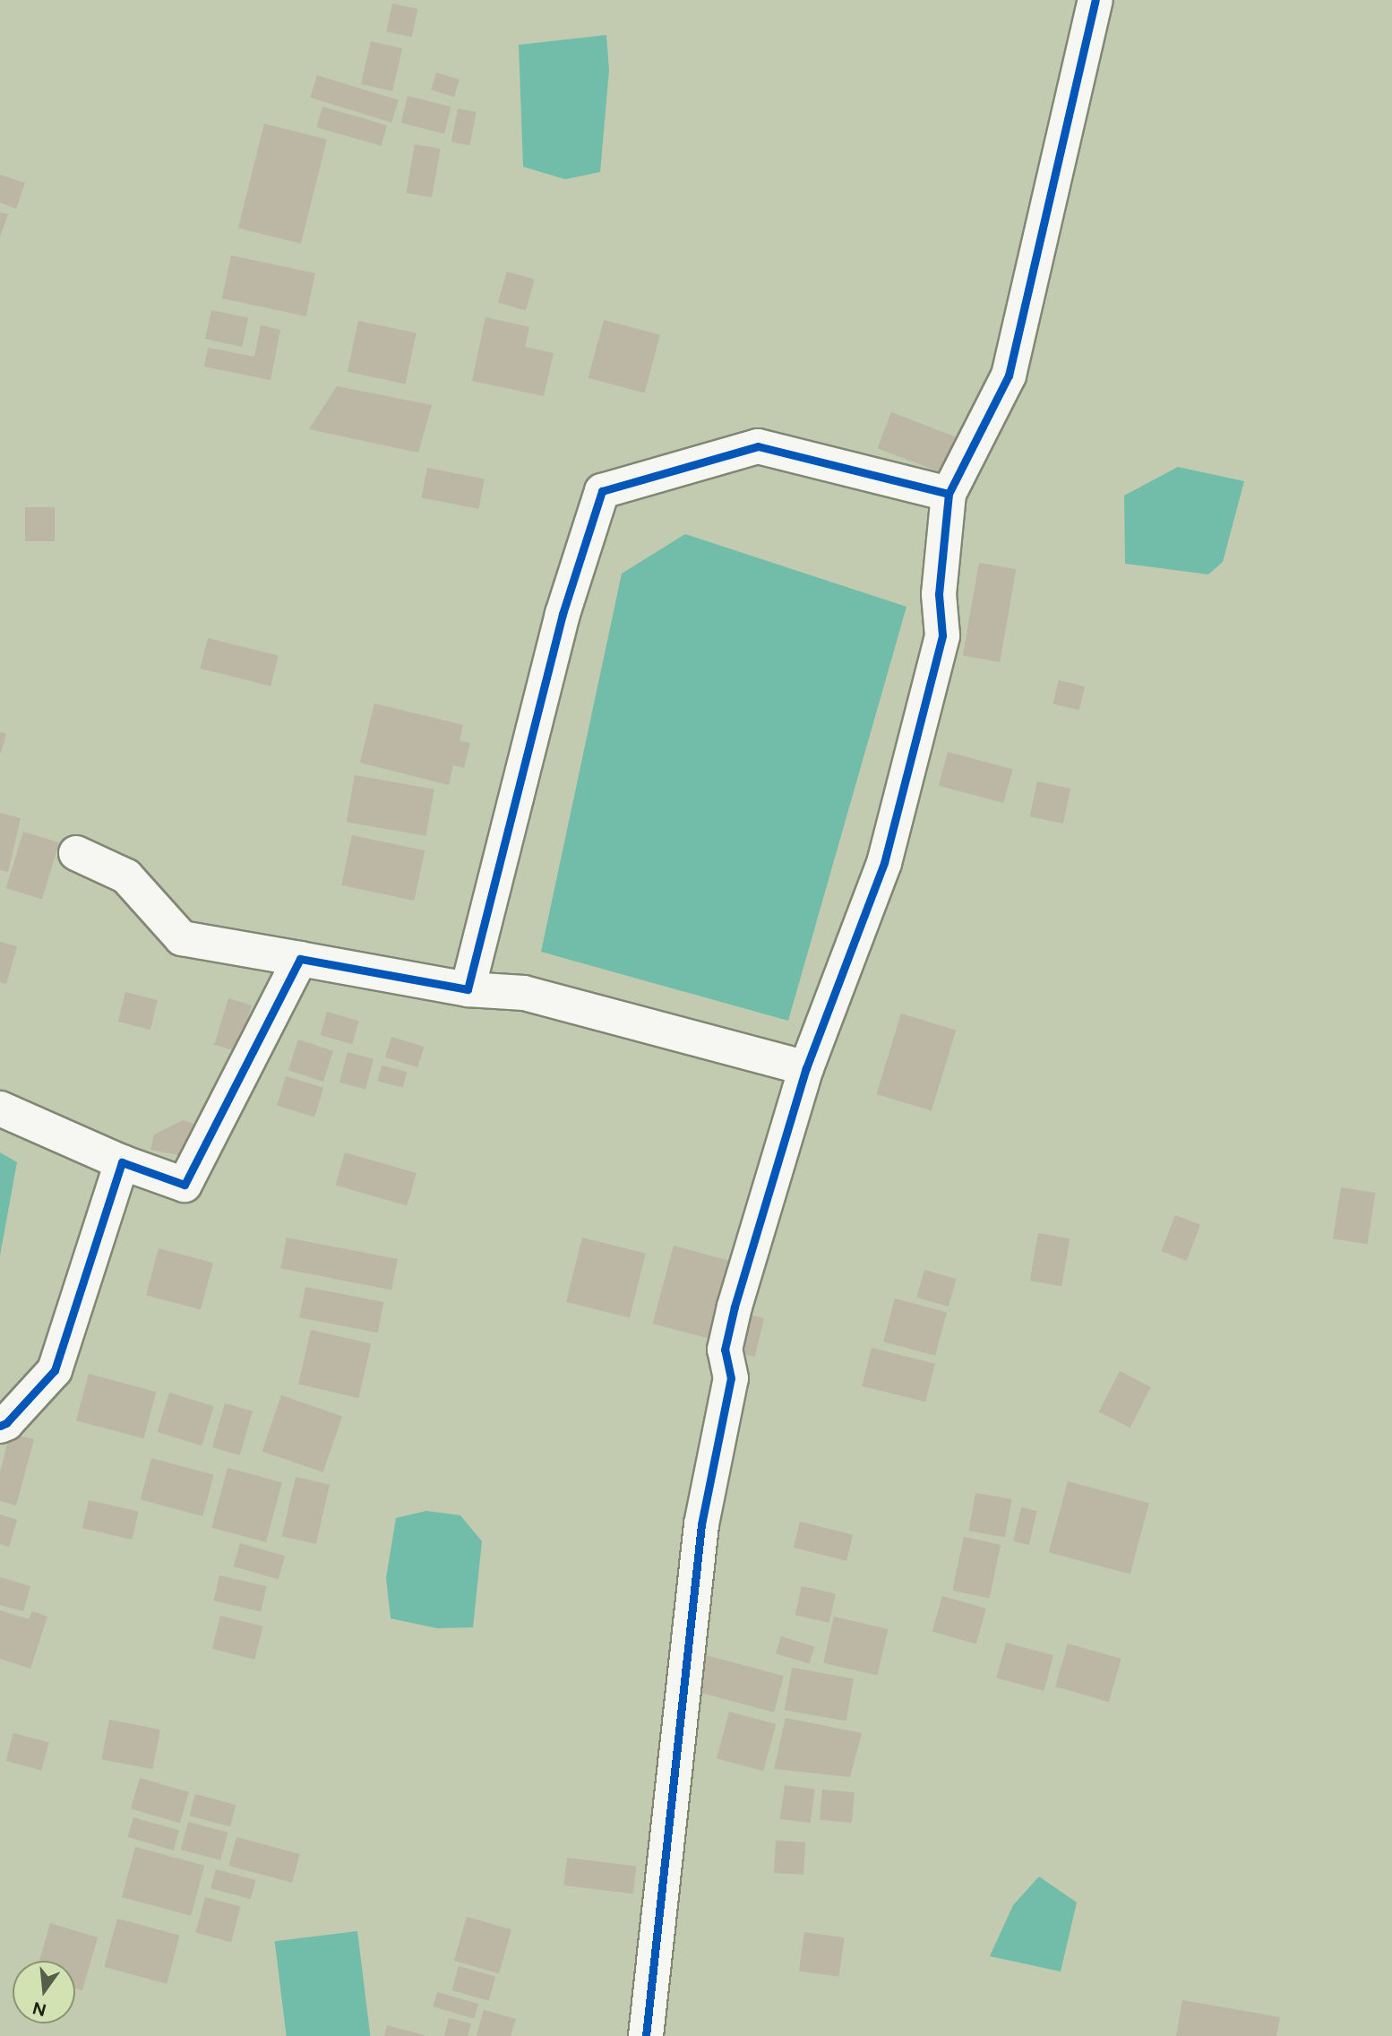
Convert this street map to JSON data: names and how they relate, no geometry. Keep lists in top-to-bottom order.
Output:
{
  "north": "bottom"
}
